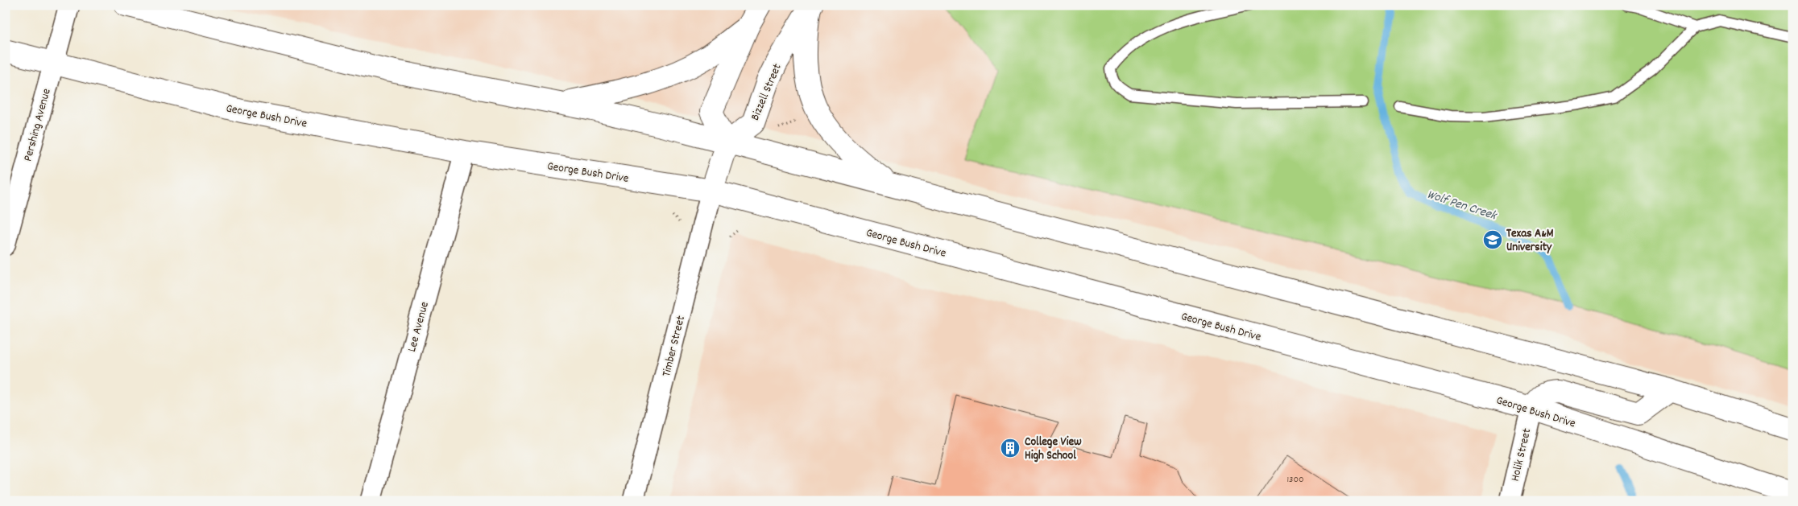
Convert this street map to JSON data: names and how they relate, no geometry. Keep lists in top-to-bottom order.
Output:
{
  "streets": {
    "main road": ["Bizzell Street", "George Bush Drive"],
    "street": [
      "Pershing Avenue",
      "Lee Avenue",
      "Timber Street",
      "Holik Street"
    ]
  },
  "crossings": [
    ["George Bush Drive", "Pershing Avenue"],
    ["George Bush Drive", "Lee Avenue"],
    ["George Bush Drive", "Timber Street"],
    ["George Bush Drive", "Holik Street"]
  ],
  "water": ["Wolf Pen Creek"],
  "places": {
    "school or university": ["Texas A&M University"],
    "building": ["College View High School"]
  },
  "house_numbers": ["1300"]
}
